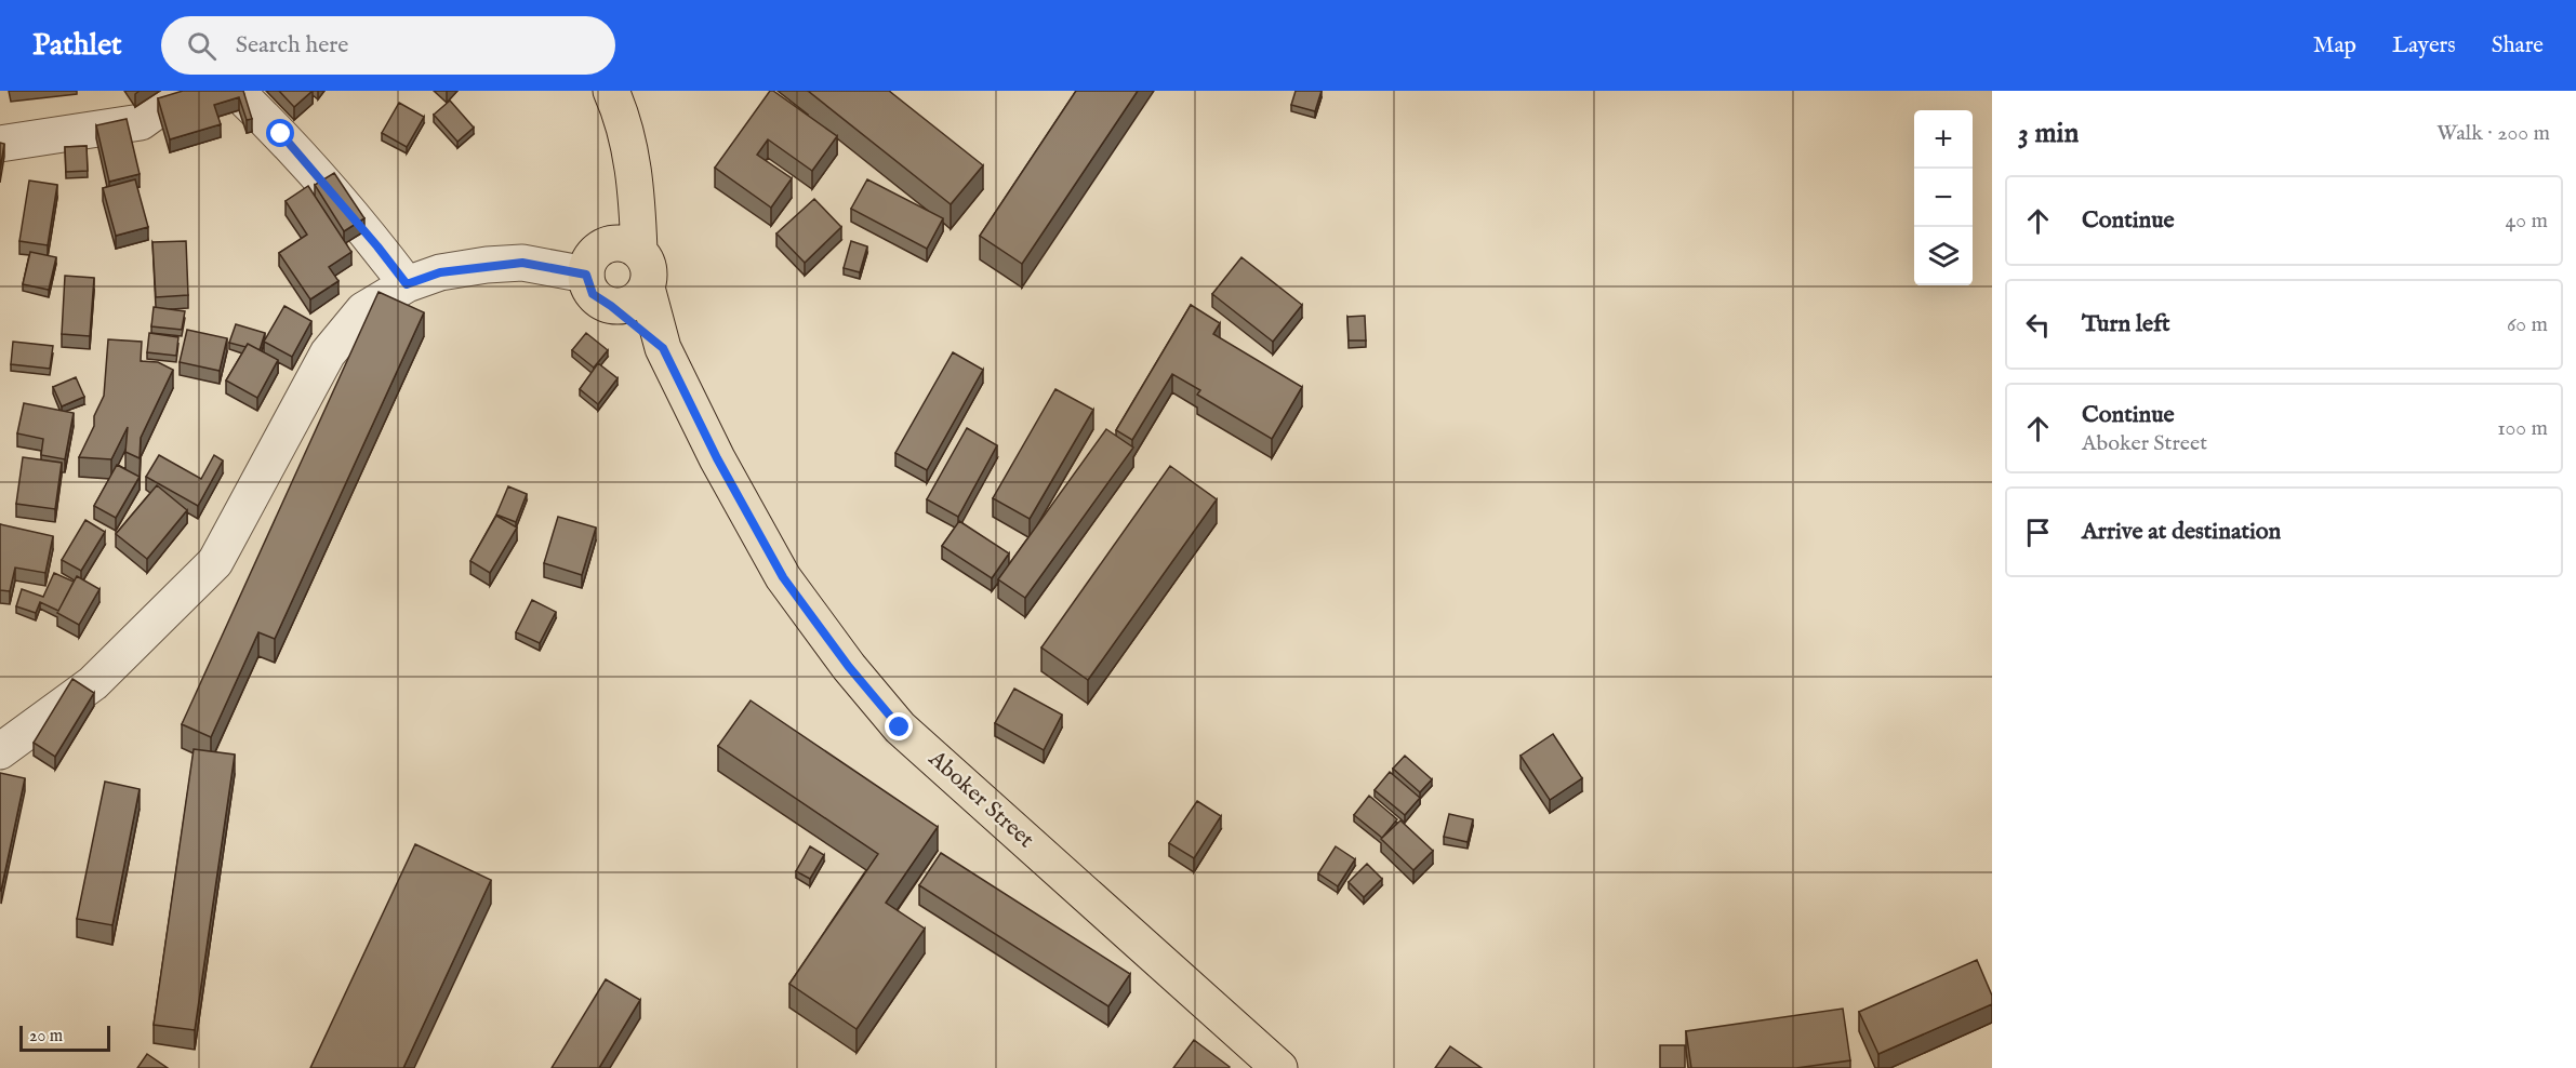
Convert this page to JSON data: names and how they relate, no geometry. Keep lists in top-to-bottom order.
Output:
{
  "streets": {
    "main road": ["Aboker Street"]
  },
  "scale_bar": "20 m",
  "page": {
    "header": "Pathlet",
    "search": "Search here",
    "nav": ["Map", "Layers", "Share"],
    "heading": ["3 min", "Walk · 200 m"],
    "map_buttons": ["+", "−"],
    "list": [
      ["Continue", "40 m"],
      ["Turn left", "60 m"],
      ["Continue", "Aboker Street", "100 m"],
      "Arrive at destination"
    ],
    "scale": "20 m"
  }
}
